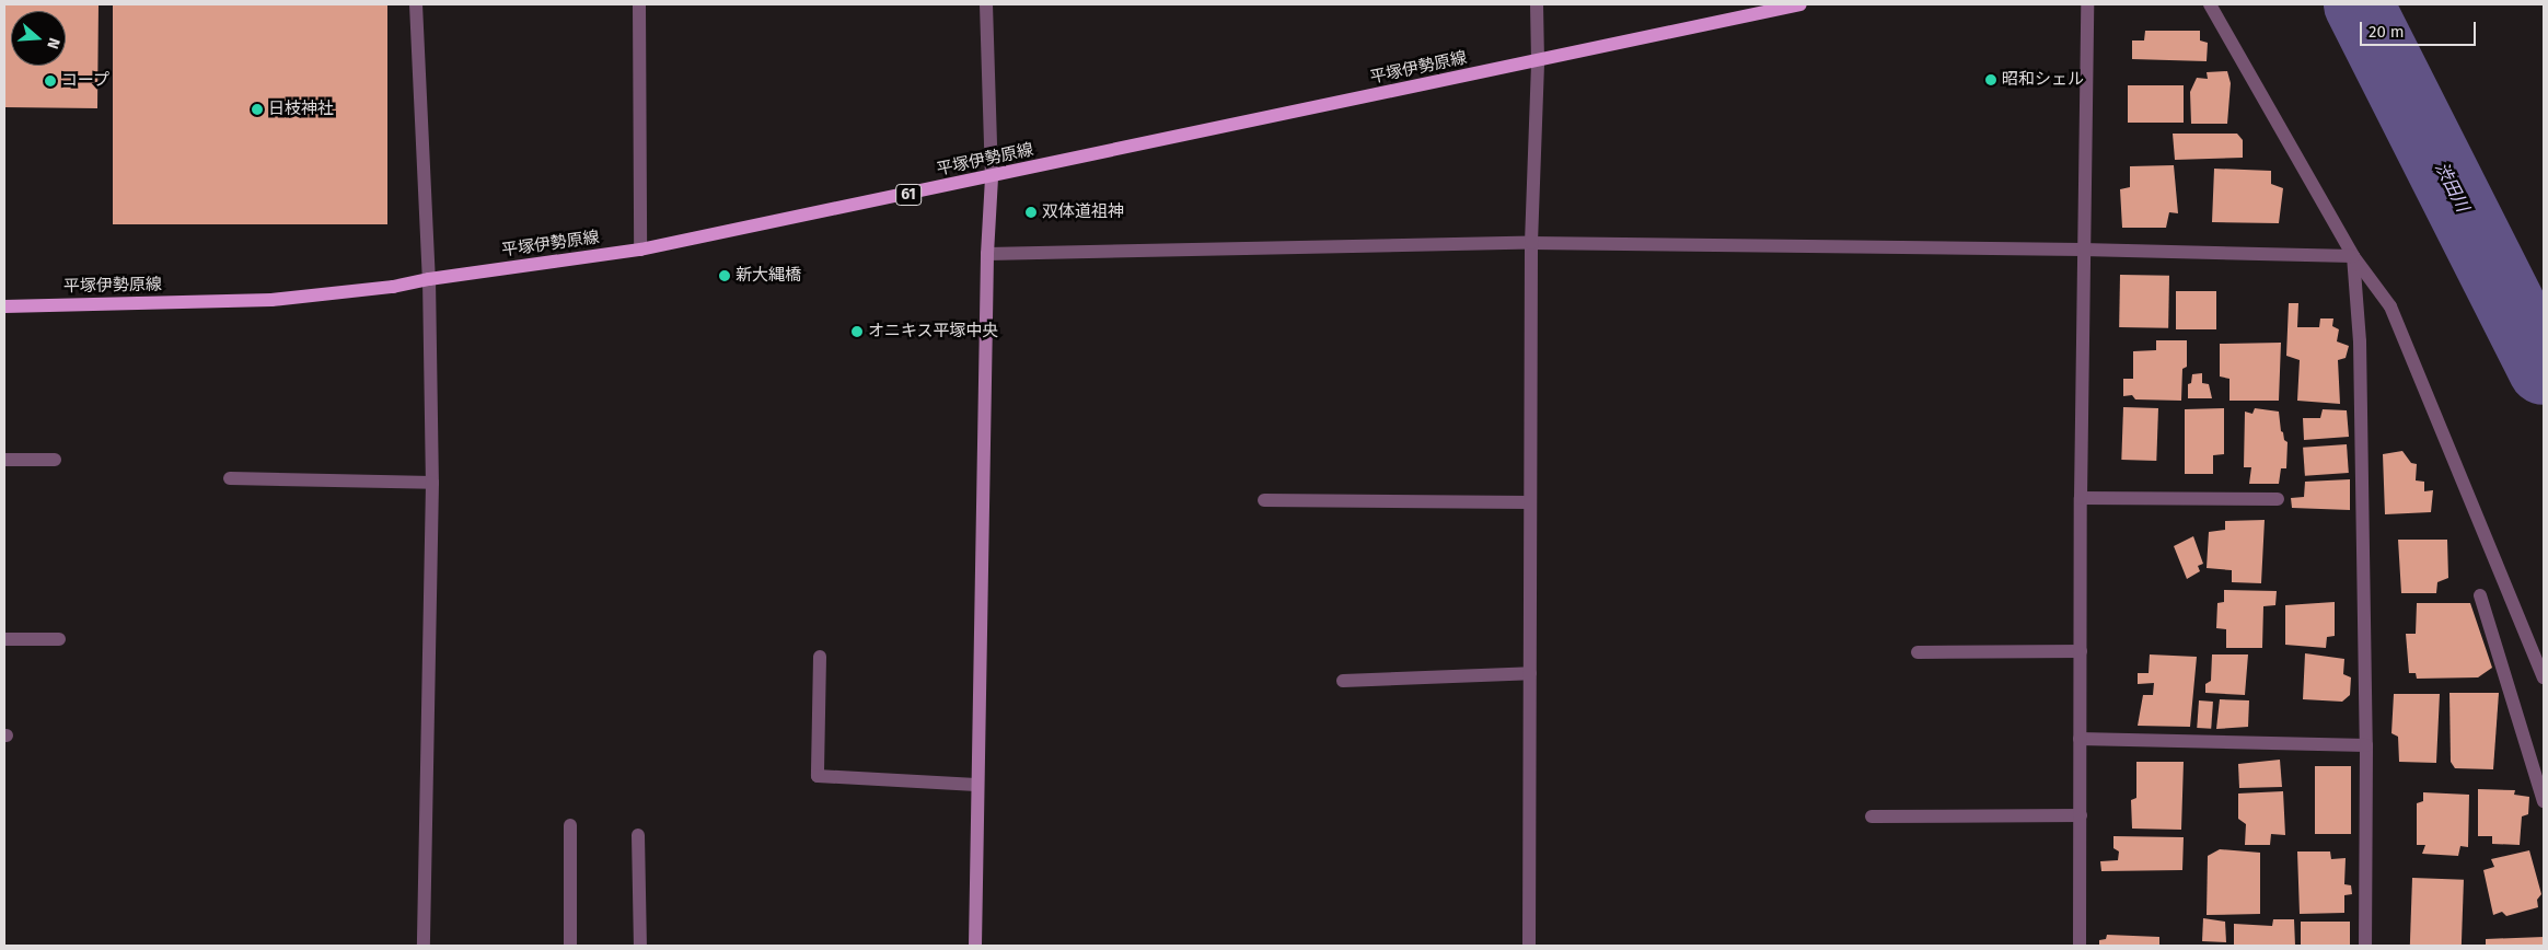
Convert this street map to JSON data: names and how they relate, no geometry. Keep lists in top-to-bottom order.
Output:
{
  "streets": {
    "main road": ["平塚伊勢原線", "61"]
  },
  "water": ["渋田川"],
  "places": [
    "昭和シェル",
    "コープ",
    "日枝神社",
    "双体道祖神",
    "新大縄橋",
    "オニキス平塚中央"
  ],
  "scale_bar": "20 m",
  "north": "right"
}
